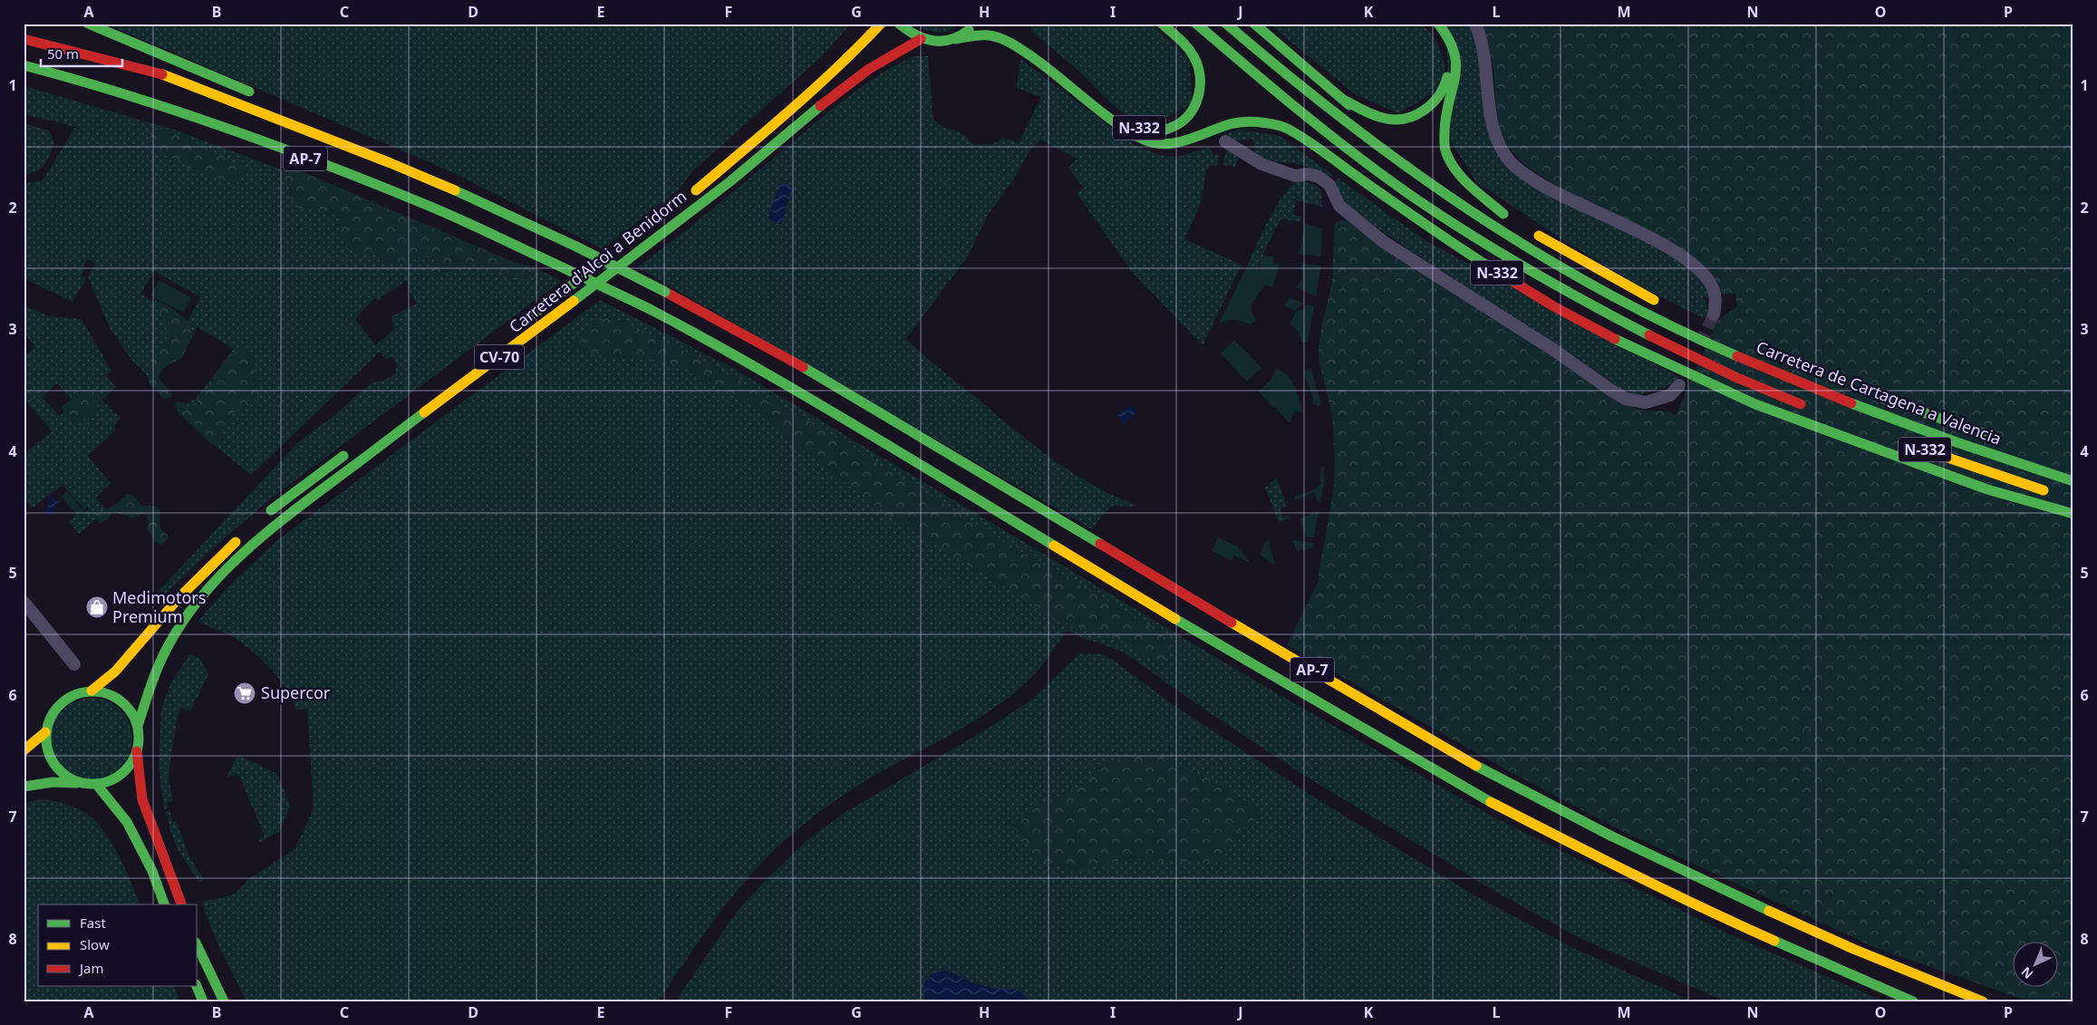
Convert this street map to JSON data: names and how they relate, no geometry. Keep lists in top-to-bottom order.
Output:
{
  "streets": {
    "main road": [
      "N-332",
      "AP-7",
      "Carretera d'Alcoi a Benidorm",
      "CV-70",
      "Carretera de Cartagena a Valencia"
    ]
  },
  "crossings": [
    ["Carretera d'Alcoi a Benidorm", "CV-70"]
  ],
  "places": {
    "shop": ["Medimotors Premium"],
    "supermarket": ["Supercor"]
  },
  "legend": ["Fast", "Slow", "Jam"],
  "scale_bar": "50 m",
  "north": "bottom left",
  "grid": {
    "columns": [
      "A",
      "B",
      "C",
      "D",
      "E",
      "F",
      "G",
      "H",
      "I",
      "J",
      "K",
      "L",
      "M",
      "N",
      "O",
      "P"
    ],
    "rows": [
      "1",
      "2",
      "3",
      "4",
      "5",
      "6",
      "7",
      "8"
    ]
  }
}
